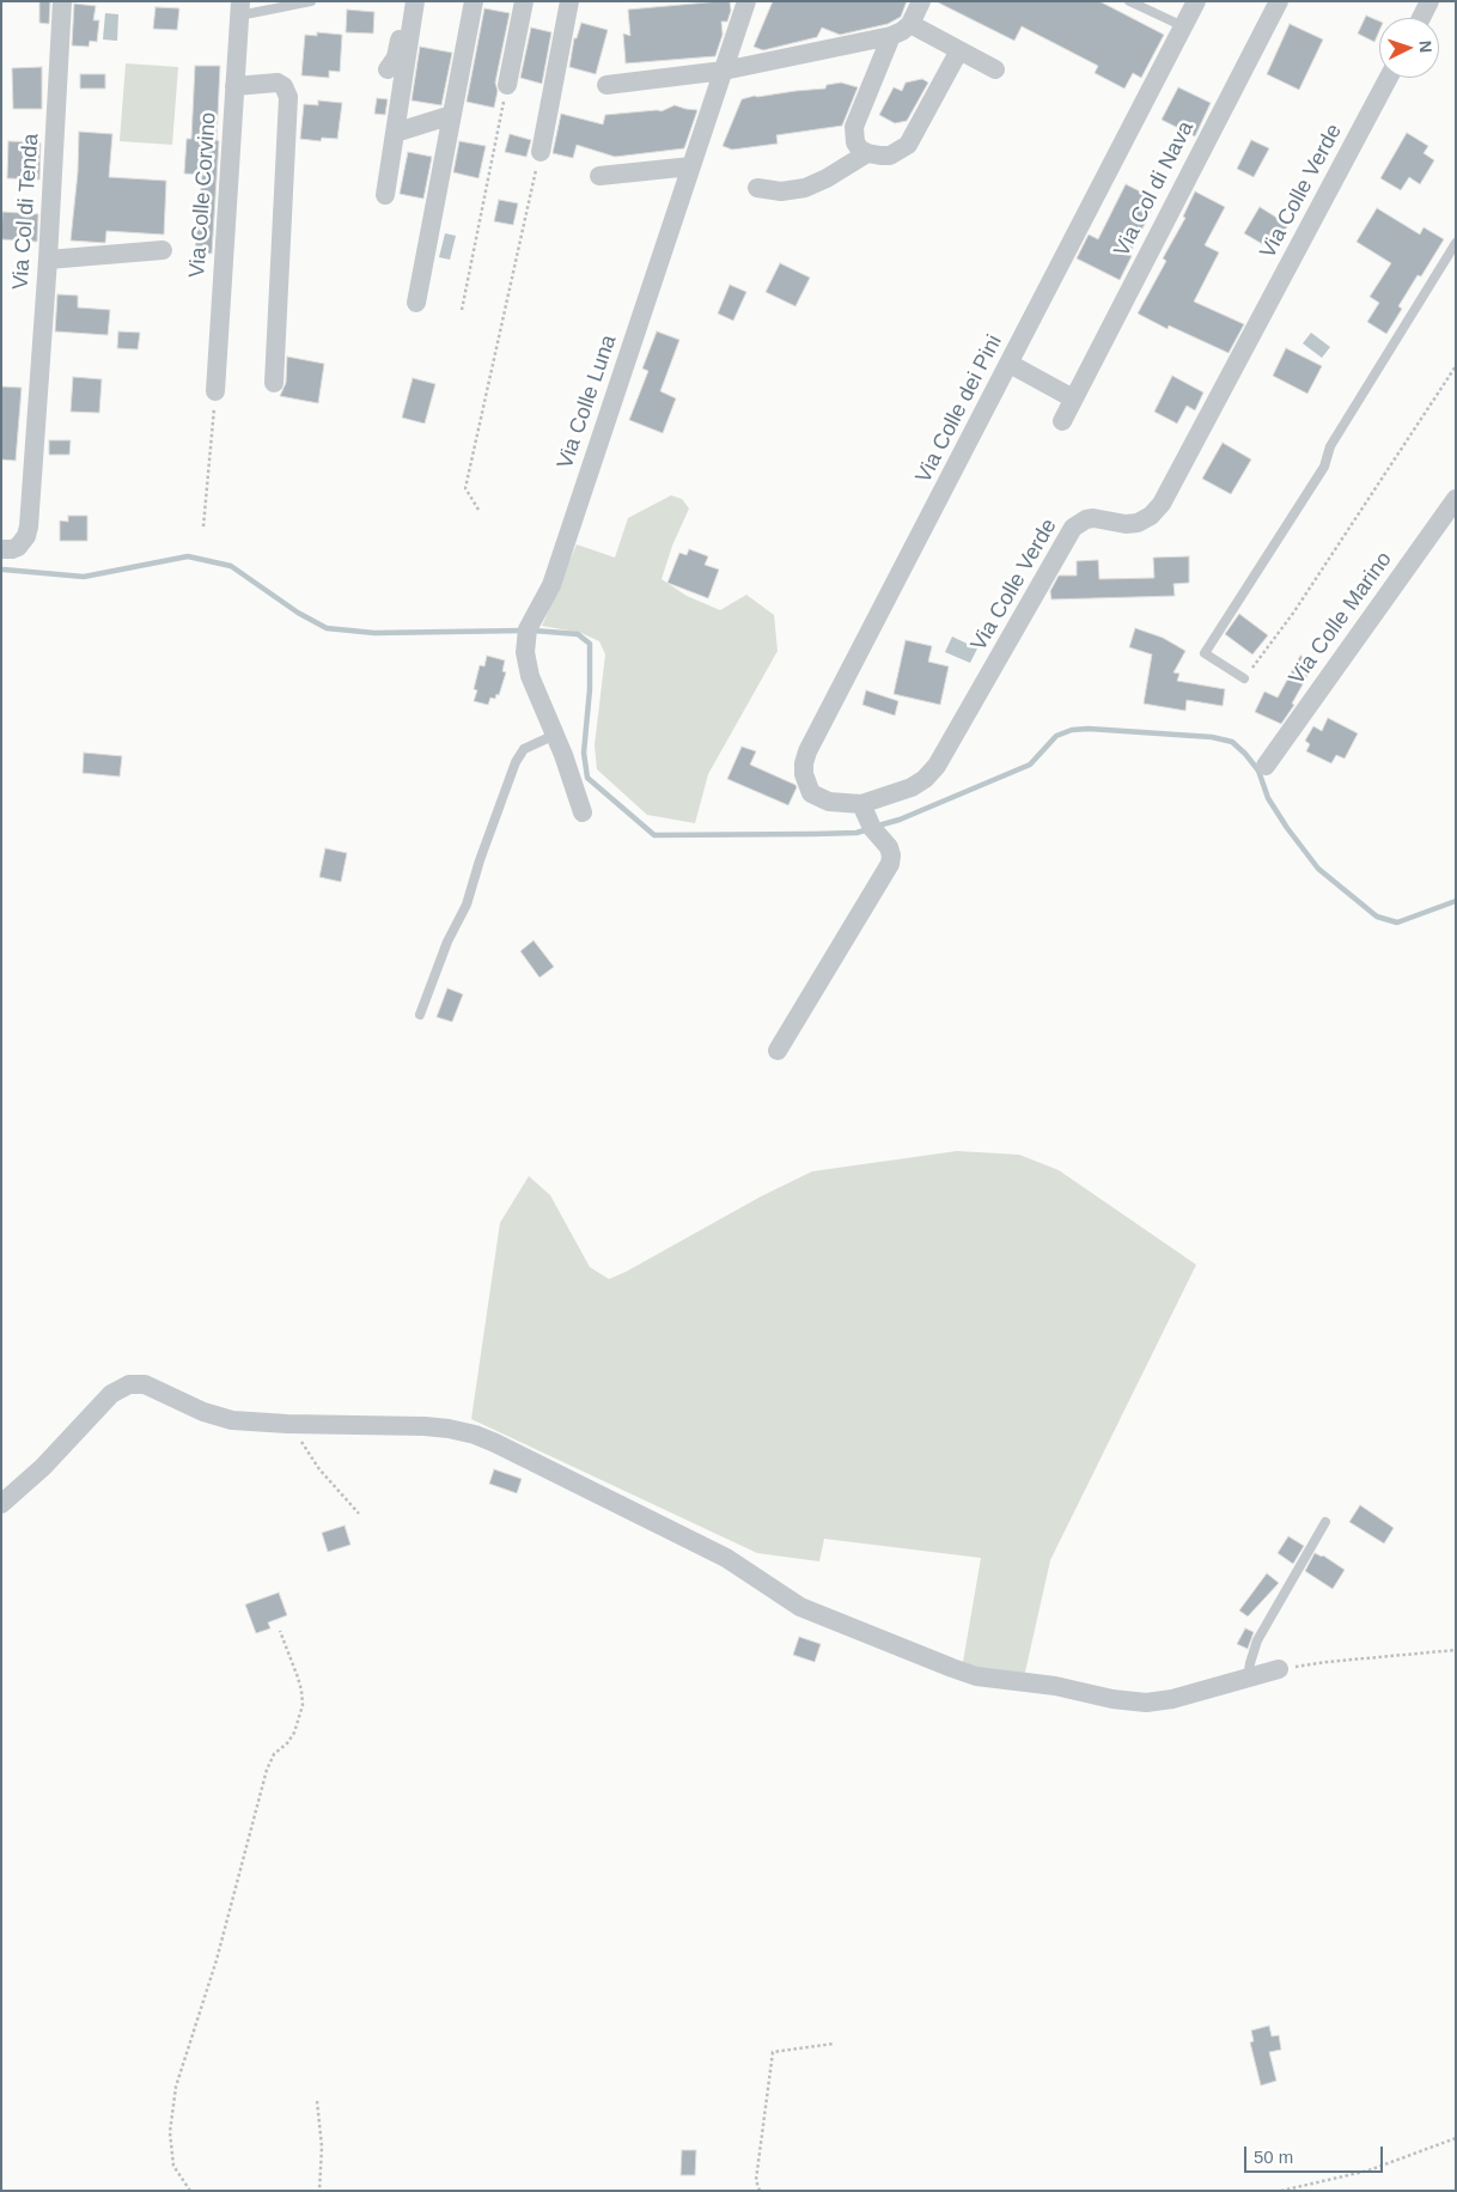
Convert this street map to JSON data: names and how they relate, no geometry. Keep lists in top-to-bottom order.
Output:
{
  "streets": {
    "street": [
      "Via Col di Nava",
      "Via Colle Verde",
      "Via Colle Corvino",
      "Via Col di Tenda",
      "Via Colle Luna",
      "Via Colle dei Pini",
      "Via Colle Marino"
    ]
  },
  "crossings": [
    ["Via Colle Verde", "Via Colle dei Pini"]
  ],
  "scale_bar": "50 m",
  "north": "right"
}
